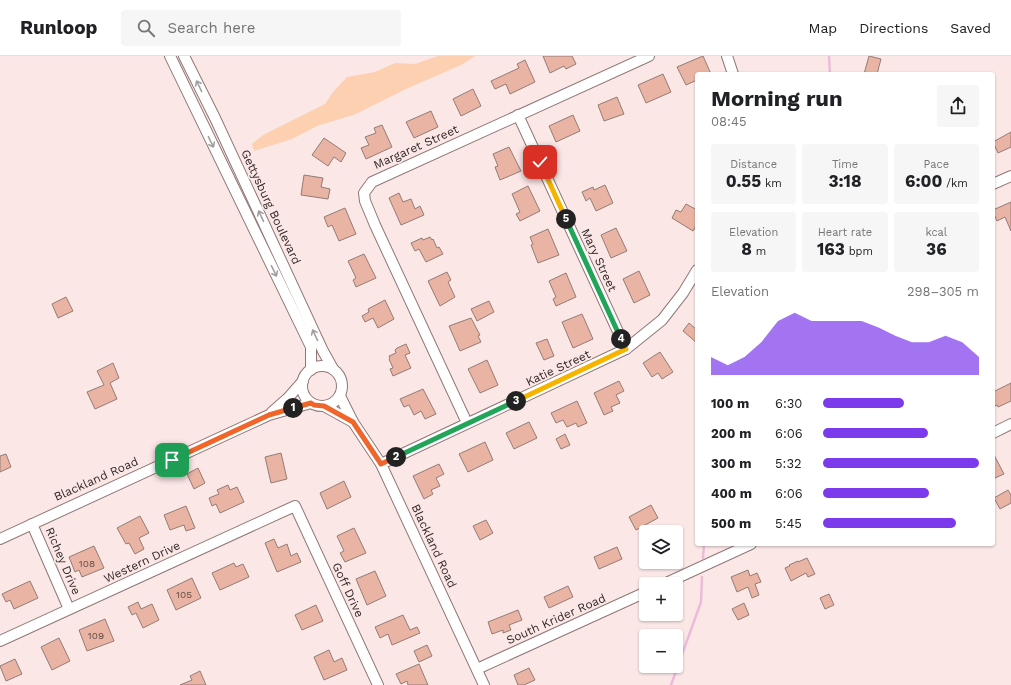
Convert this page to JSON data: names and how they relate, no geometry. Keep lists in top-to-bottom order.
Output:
{
  "streets": {
    "street": [
      "Margaret Street",
      "Gettysburg Boulevard",
      "Mary Street",
      "Katie Street",
      "Blackland Road",
      "Richey Drive",
      "Western Drive",
      "Goff Drive",
      "South Krider Road"
    ]
  },
  "crossings": [
    ["Margaret Street", "Mary Street"],
    ["Margaret Street", "Katie Street"],
    ["Gettysburg Boulevard", "Blackland Road"],
    ["Mary Street", "Katie Street"],
    ["Katie Street", "Blackland Road"],
    ["Blackland Road", "Richey Drive"],
    ["Blackland Road", "South Krider Road"],
    ["Richey Drive", "Western Drive"],
    ["Western Drive", "Goff Drive"]
  ],
  "house_numbers": ["108", "105", "109"],
  "page": {
    "header": "Runloop",
    "search": "Search here",
    "nav": ["Map", "Directions", "Saved"],
    "heading": ["Morning run", "08:45"],
    "stats": [
      ["Distance", "0.55 km"],
      ["Time", "3:18"],
      ["Pace", "6:00 /km"],
      ["Elevation", "8 m"],
      ["Heart rate", "163 bpm"],
      ["kcal", "36"]
    ],
    "pins": [
      "5",
      "4",
      "3",
      "1",
      "2"
    ],
    "chart": ["Elevation", "298–305 m"],
    "list": [
      {
        "name": "100 m",
        "note": "6:30"
      },
      {
        "name": "200 m",
        "note": "6:06"
      },
      {
        "name": "300 m",
        "note": "5:32"
      },
      {
        "name": "400 m",
        "note": "6:06"
      },
      {
        "name": "500 m",
        "note": "5:45"
      }
    ],
    "map_buttons": ["+", "−"]
  }
}
